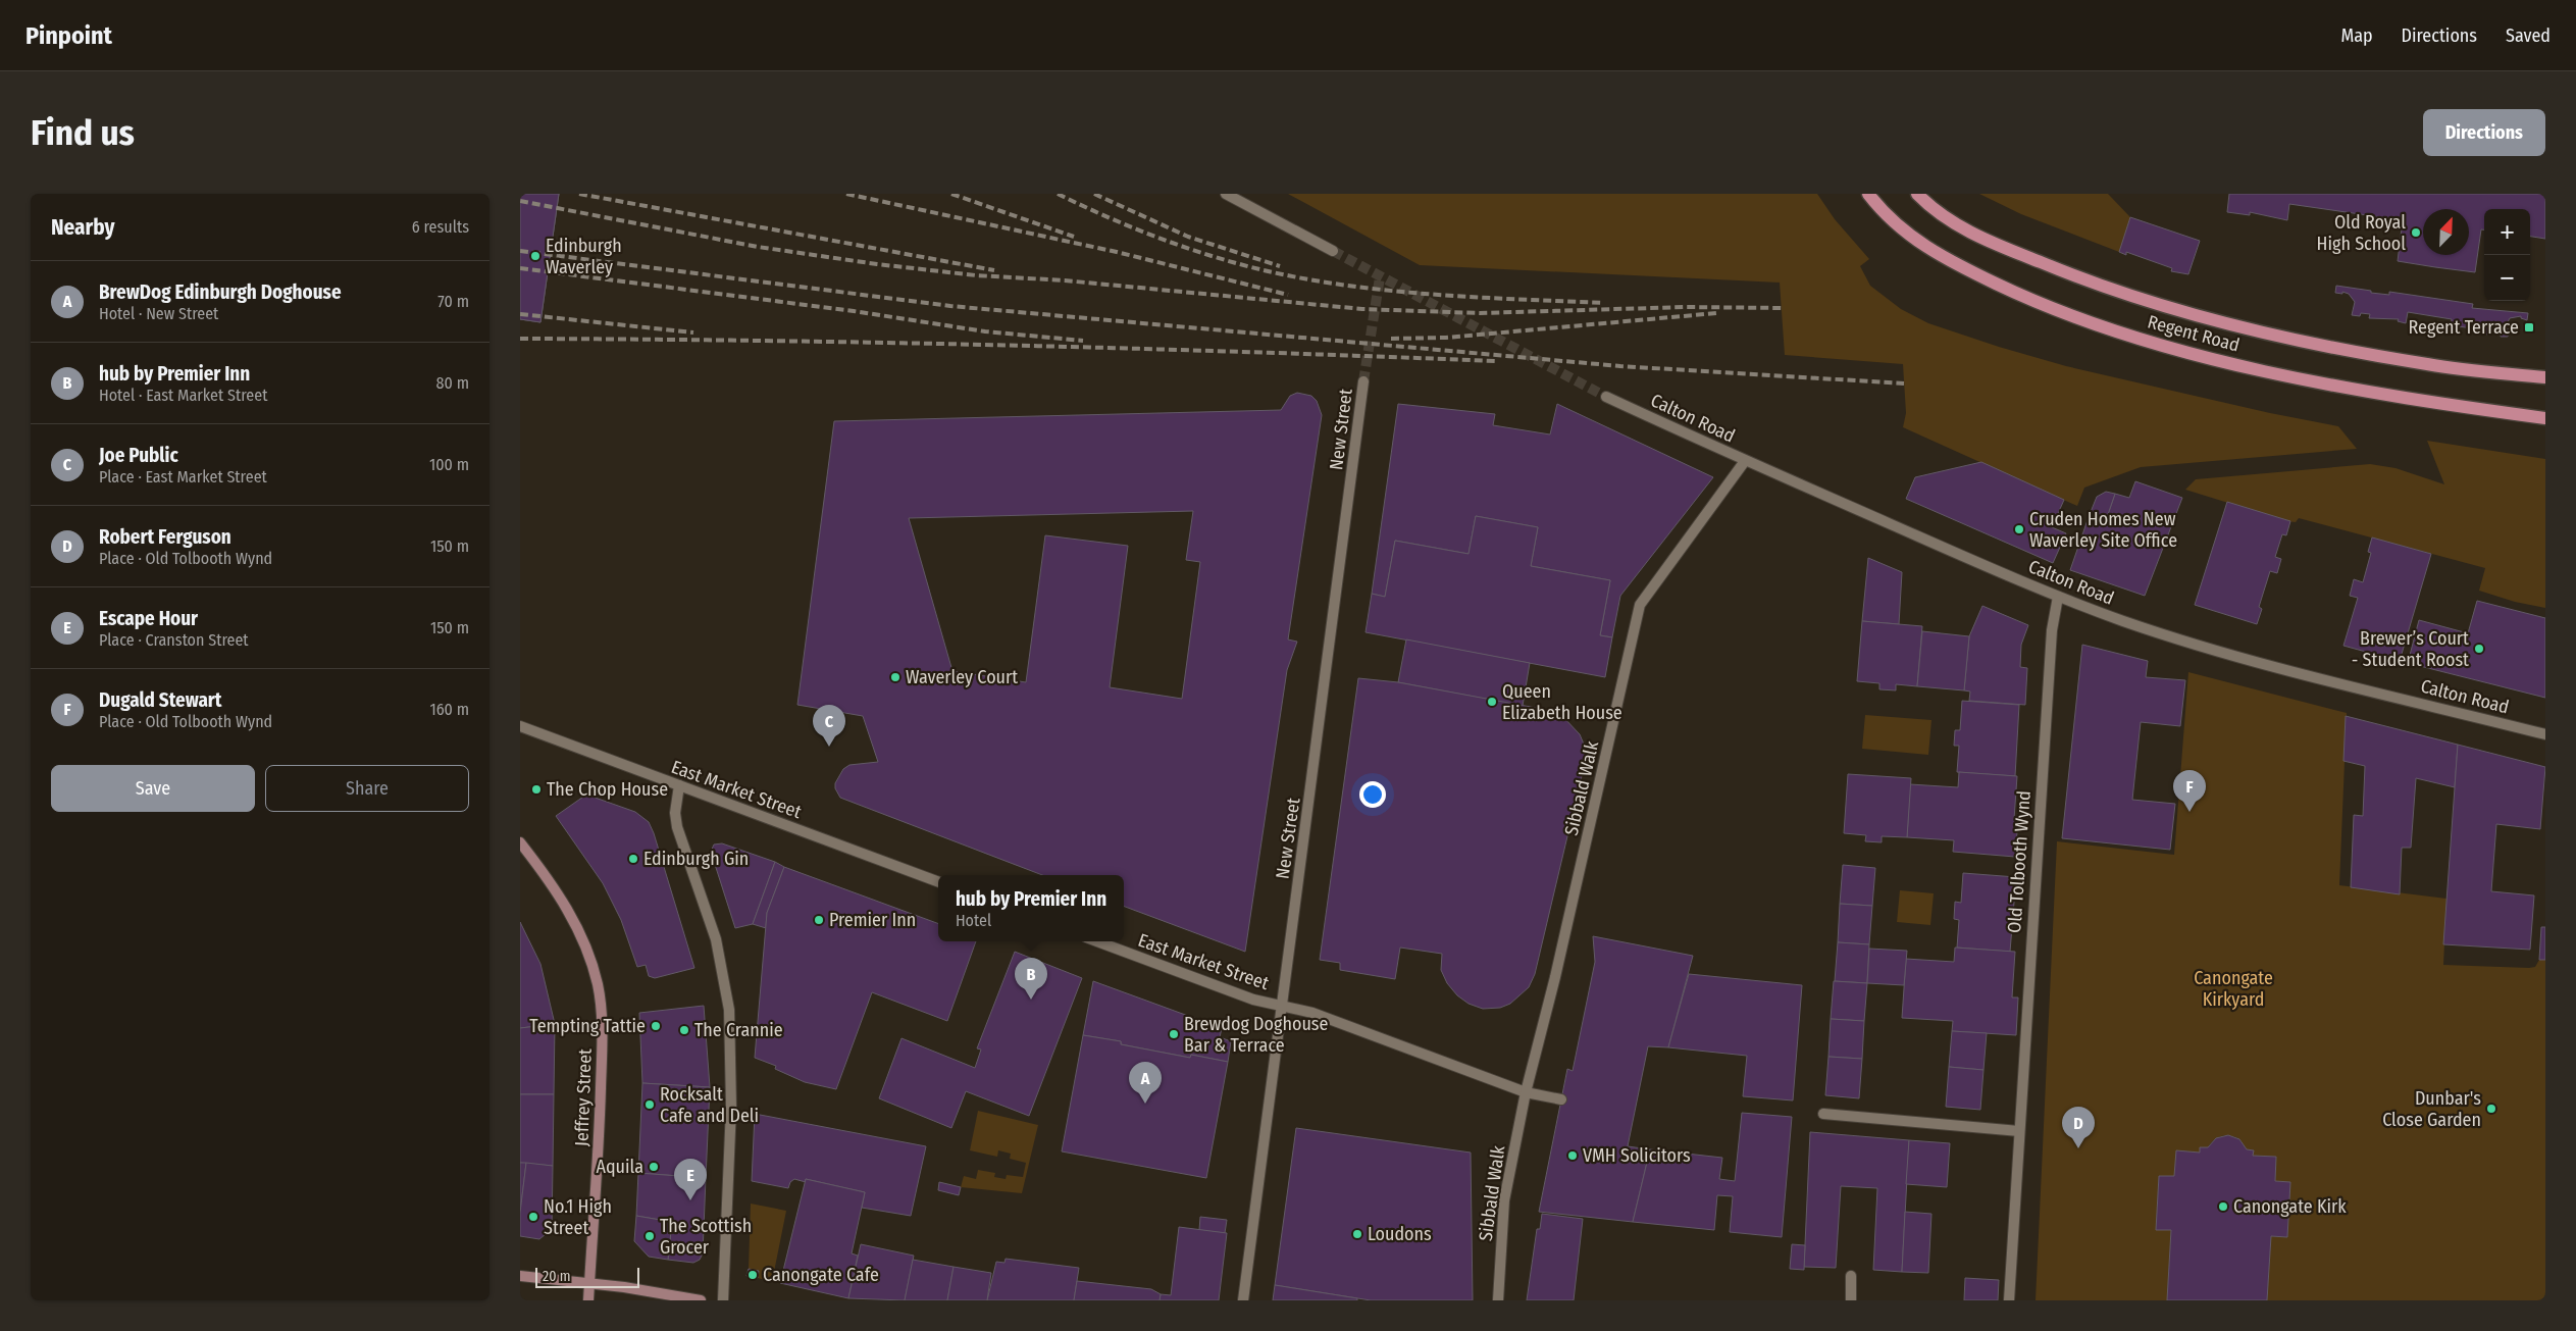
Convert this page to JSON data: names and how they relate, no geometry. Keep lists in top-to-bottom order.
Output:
{
  "streets": {
    "main road": ["Regent Road"],
    "street": [
      "Calton Road",
      "New Street",
      "Sibbald Walk",
      "East Market Street",
      "Old Tolbooth Wynd",
      "Jeffrey Street"
    ]
  },
  "crossings": [
    ["Calton Road", "Sibbald Walk"],
    ["Calton Road", "Old Tolbooth Wynd"],
    ["New Street", "East Market Street"]
  ],
  "parks": ["Canongate Kirkyard"],
  "places": {
    "other": [
      "Old Royal High School",
      "Edinburgh Waverley",
      "Cruden Homes New Waverley Site Office",
      "Brewer’s Court - Student Roost",
      "Waverley Court",
      "Queen Elizabeth House",
      "The Chop House",
      "Edinburgh Gin",
      "Premier Inn",
      "Tempting Tattie",
      "The Crannie",
      "Brewdog Doghouse Bar & Terrace",
      "Rocksalt Cafe and Deli",
      "Dunbar's Close Garden",
      "VMH Solicitors",
      "Aquila",
      "Canongate Kirk",
      "No.1 High Street",
      "Loudons",
      "The Scottish Grocer",
      "Canongate Cafe"
    ],
    "transit": ["Regent Terrace"]
  },
  "scale_bar": "20 m",
  "north": "top right",
  "page": {
    "header": "Pinpoint",
    "nav": ["Map", "Directions", "Saved"],
    "buttons": [
      "Directions",
      ["Save", "Share"]
    ],
    "title": "Find us",
    "heading": ["Nearby", "6 results"],
    "map_buttons": ["+", "−"],
    "list": [
      {
        "mark": "A",
        "name": "BrewDog Edinburgh Doghouse",
        "note": "Hotel · New Street",
        "value": "70 m"
      },
      {
        "mark": "B",
        "name": "hub by Premier Inn",
        "note": "Hotel · East Market Street",
        "value": "80 m"
      },
      {
        "mark": "C",
        "name": "Joe Public",
        "note": "Place · East Market Street",
        "value": "100 m"
      },
      {
        "mark": "D",
        "name": "Robert Ferguson",
        "note": "Place · Old Tolbooth Wynd",
        "value": "150 m"
      },
      {
        "mark": "E",
        "name": "Escape Hour",
        "note": "Place · Cranston Street",
        "value": "150 m"
      },
      {
        "mark": "F",
        "name": "Dugald Stewart",
        "note": "Place · Old Tolbooth Wynd",
        "value": "160 m"
      }
    ],
    "pins": [
      "C",
      "F",
      "B",
      "A",
      "D",
      "E"
    ],
    "popup": ["hub by Premier Inn", "Hotel"],
    "scale": "20 m"
  }
}
